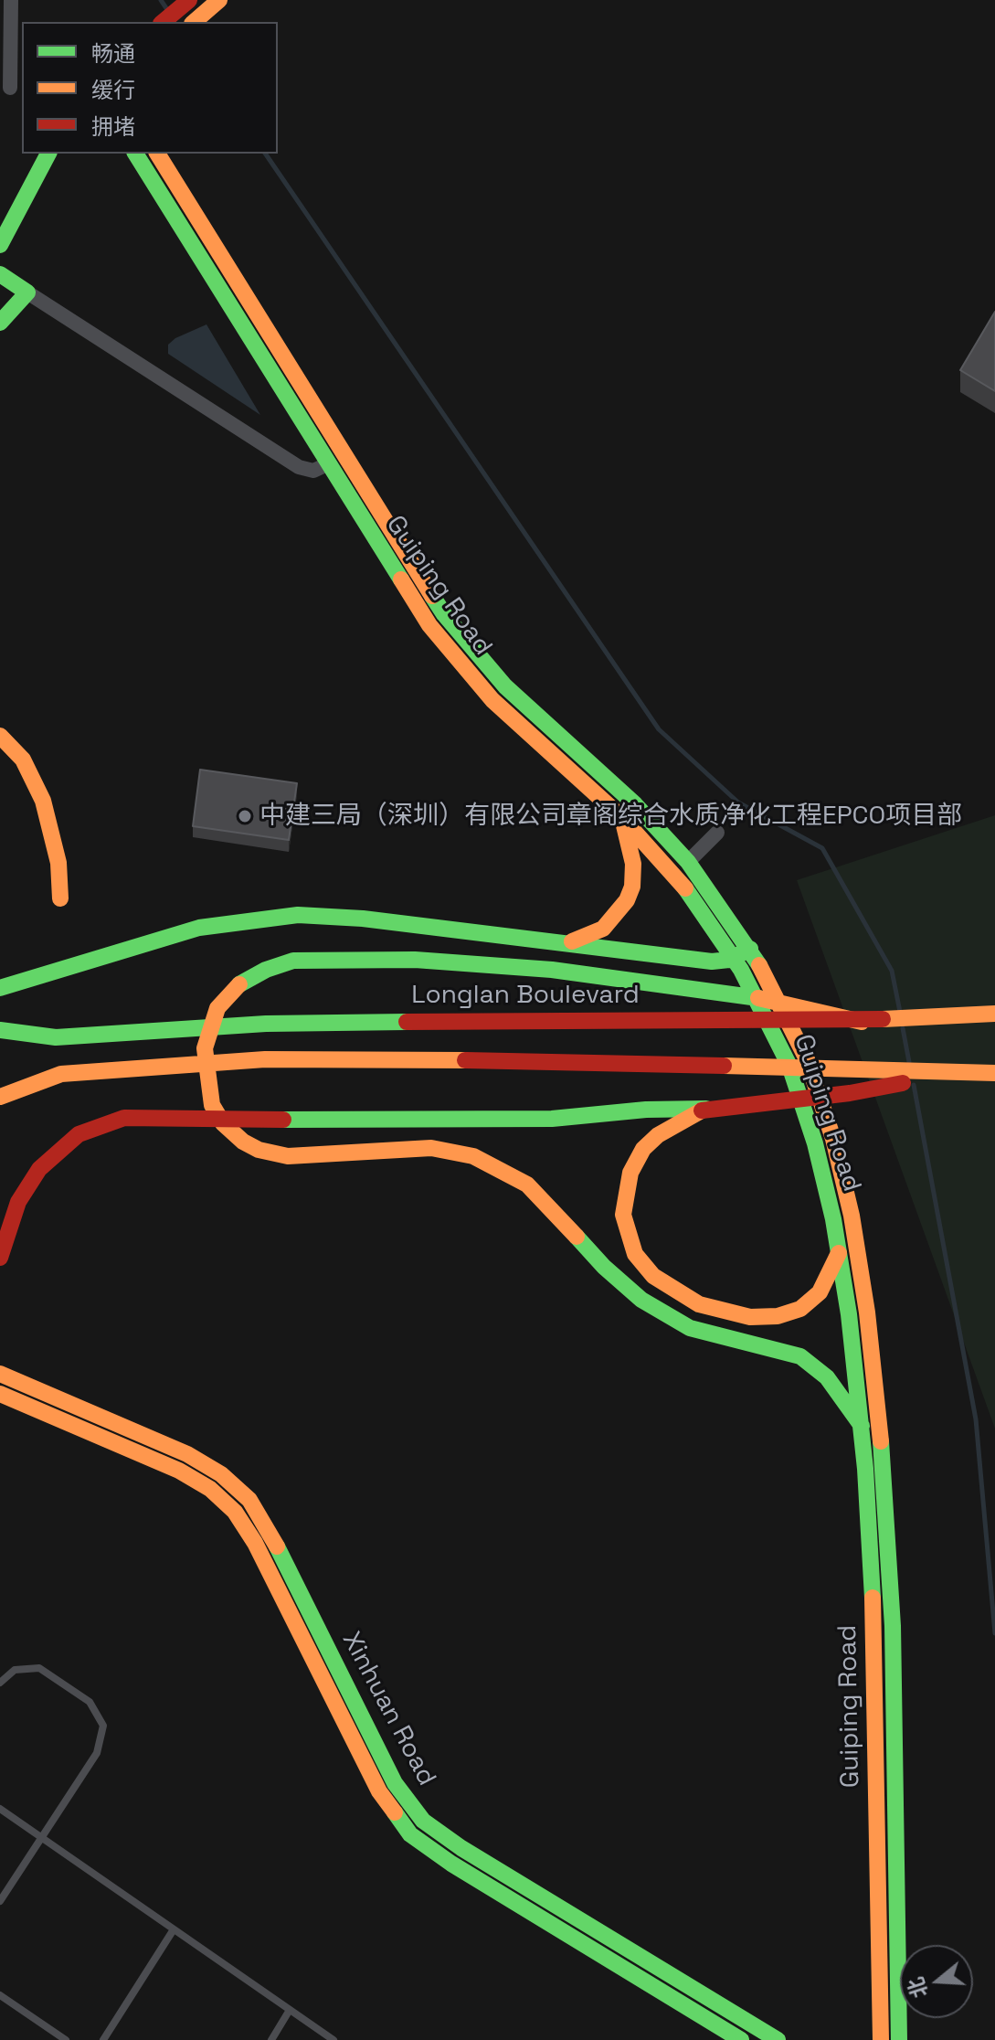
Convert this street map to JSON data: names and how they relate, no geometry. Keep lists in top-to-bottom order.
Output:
{
  "streets": {
    "main road": ["Guiping Road", "Longlan Boulevard", "Xinhuan Road"]
  },
  "places": ["中建三局（深圳）有限公司章阁综合水质净化工程EPCO项目部"],
  "legend": ["畅通", "缓行", "拥堵"],
  "north": "left"
}
